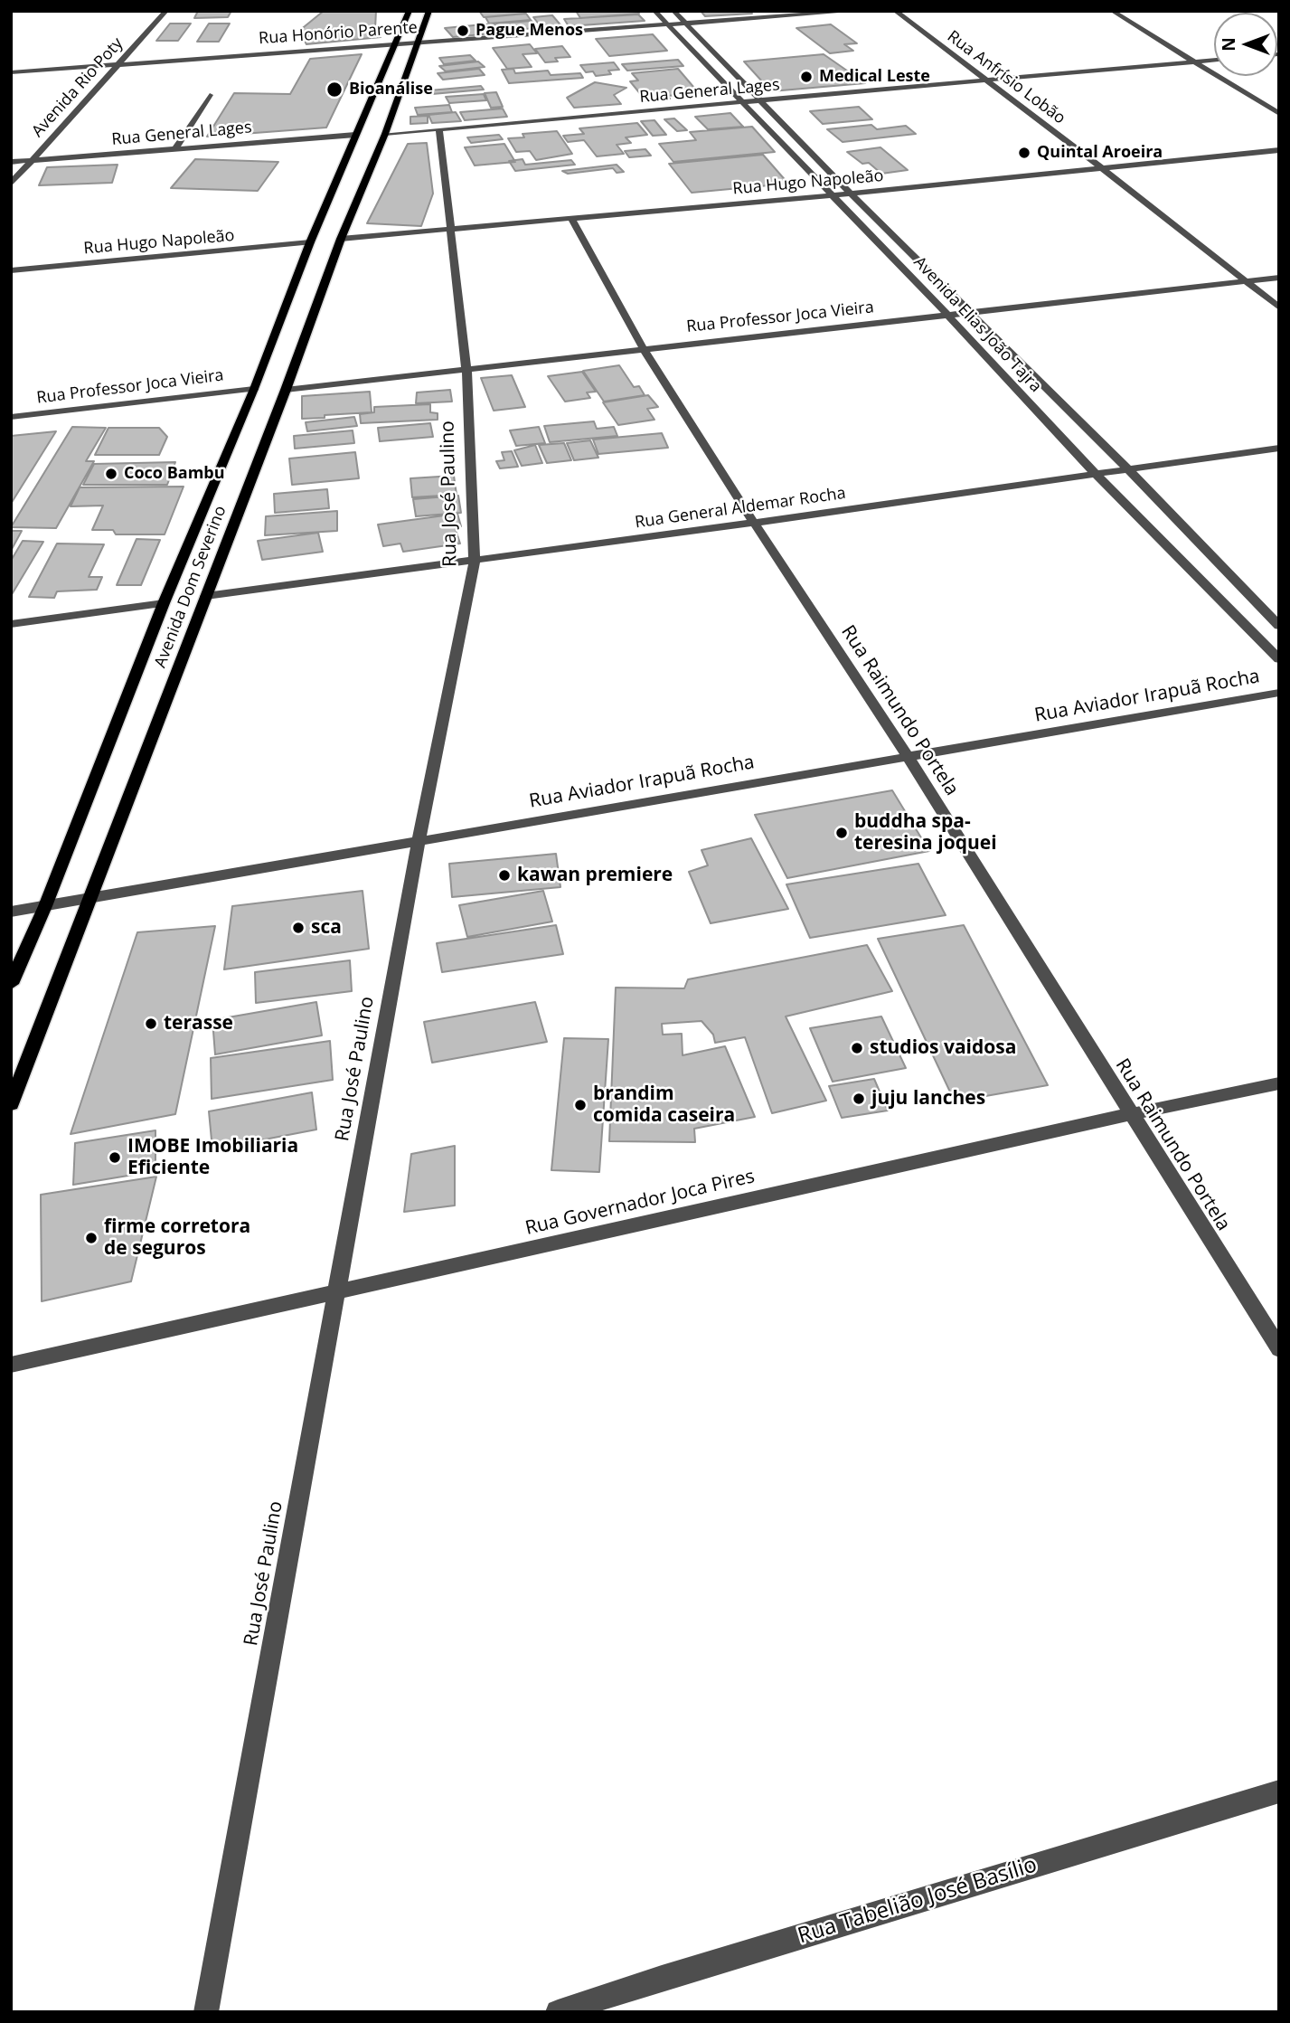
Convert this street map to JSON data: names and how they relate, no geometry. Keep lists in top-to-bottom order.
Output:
{
  "streets": {
    "main road": ["Avenida Dom Severino"],
    "street": [
      "Rua Honório Parente",
      "Rua Anfrísio Lobão",
      "Avenida Rio Poty",
      "Rua General Lages",
      "Rua Hugo Napoleão",
      "Rua Professor Joca Vieira",
      "Avenida Elias João Tajra",
      "Rua José Paulino",
      "Rua General Aldemar Rocha",
      "Rua Aviador Irapuã Rocha",
      "Rua Raimundo Portela",
      "Rua Governador Joca Pires",
      "Rua Tabelião José Basílio"
    ]
  },
  "crossings": [
    ["Rua Honório Parente", "Avenida Rio Poty"],
    ["Rua Honório Parente", "Avenida Elias João Tajra"],
    ["Rua Honório Parente", "Avenida Dom Severino"],
    ["Rua Anfrísio Lobão", "Rua General Lages"],
    ["Rua Anfrísio Lobão", "Rua Hugo Napoleão"],
    ["Rua Anfrísio Lobão", "Rua Professor Joca Vieira"],
    ["Avenida Rio Poty", "Rua General Lages"],
    ["Rua General Lages", "Avenida Elias João Tajra"],
    ["Rua General Lages", "Rua José Paulino"],
    ["Rua General Lages", "Avenida Dom Severino"],
    ["Rua Hugo Napoleão", "Avenida Elias João Tajra"],
    ["Rua Hugo Napoleão", "Rua José Paulino"],
    ["Rua Hugo Napoleão", "Avenida Dom Severino"],
    ["Rua Hugo Napoleão", "Rua Raimundo Portela"],
    ["Rua Professor Joca Vieira", "Avenida Elias João Tajra"],
    ["Rua Professor Joca Vieira", "Rua José Paulino"],
    ["Rua Professor Joca Vieira", "Avenida Dom Severino"],
    ["Rua Professor Joca Vieira", "Rua Raimundo Portela"],
    ["Avenida Elias João Tajra", "Rua General Aldemar Rocha"],
    ["Rua José Paulino", "Rua General Aldemar Rocha"],
    ["Rua José Paulino", "Rua Aviador Irapuã Rocha"],
    ["Rua José Paulino", "Rua Governador Joca Pires"],
    ["Rua General Aldemar Rocha", "Avenida Dom Severino"],
    ["Rua General Aldemar Rocha", "Rua Raimundo Portela"],
    ["Avenida Dom Severino", "Rua Aviador Irapuã Rocha"],
    ["Rua Aviador Irapuã Rocha", "Rua Raimundo Portela"],
    ["Rua Raimundo Portela", "Rua Governador Joca Pires"]
  ],
  "places": [
    "Pague Menos",
    "Medical Leste",
    "Bioanálise",
    "Quintal Aroeira",
    "Coco Bambu",
    "buddha spa- teresina joquei",
    "kawan premiere",
    "sca",
    "terasse",
    "studios vaidosa",
    "juju lanches",
    "brandim comida caseira",
    "IMOBE Imobiliaria Eficiente",
    "firme corretora de seguros"
  ],
  "north": "left"
}
